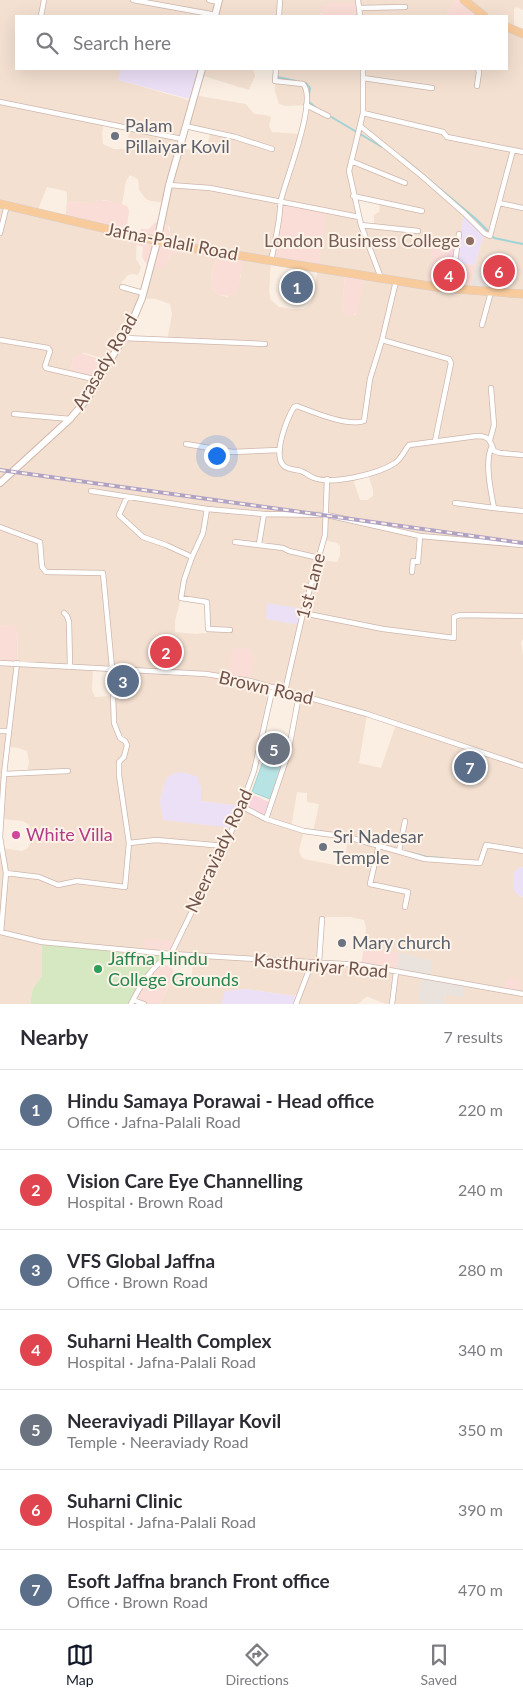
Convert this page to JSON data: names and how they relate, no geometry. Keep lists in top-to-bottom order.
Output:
{
  "streets": {
    "main road": ["Jafna-Palali Road", "Arasady Road"],
    "street": [
      "1st Lane",
      "Brown Road",
      "Neeraviady Road",
      "Kasthuriyar Road"
    ]
  },
  "crossings": [
    ["Jafna-Palali Road", "Arasady Road"],
    ["1st Lane", "Brown Road"],
    ["Brown Road", "Neeraviady Road"],
    ["Neeraviady Road", "Kasthuriyar Road"]
  ],
  "places": [
    "Palam Pillaiyar Kovil",
    "London Business College",
    "White Villa",
    "Sri Nadesar Temple",
    "Mary church",
    "Jaffna Hindu College Grounds"
  ],
  "page": {
    "search": "Search here",
    "pins": [
      "6",
      "4",
      "1",
      "2",
      "3",
      "5",
      "7"
    ],
    "heading": ["Nearby", "7 results"],
    "list": [
      {
        "mark": "1",
        "name": "Hindu Samaya Porawai - Head office",
        "note": "Office · Jafna-Palali Road",
        "value": "220 m"
      },
      {
        "mark": "2",
        "name": "Vision Care Eye Channelling",
        "note": "Hospital · Brown Road",
        "value": "240 m"
      },
      {
        "mark": "3",
        "name": "VFS Global Jaffna",
        "note": "Office · Brown Road",
        "value": "280 m"
      },
      {
        "mark": "4",
        "name": "Suharni Health Complex",
        "note": "Hospital · Jafna-Palali Road",
        "value": "340 m"
      },
      {
        "mark": "5",
        "name": "Neeraviyadi Pillayar Kovil",
        "note": "Temple · Neeraviady Road",
        "value": "350 m"
      },
      {
        "mark": "6",
        "name": "Suharni Clinic",
        "note": "Hospital · Jafna-Palali Road",
        "value": "390 m"
      },
      {
        "mark": "7",
        "name": "Esoft Jaffna branch Front office",
        "note": "Office · Brown Road",
        "value": "470 m"
      }
    ],
    "nav": ["Map", "Directions", "Saved"]
  }
}
